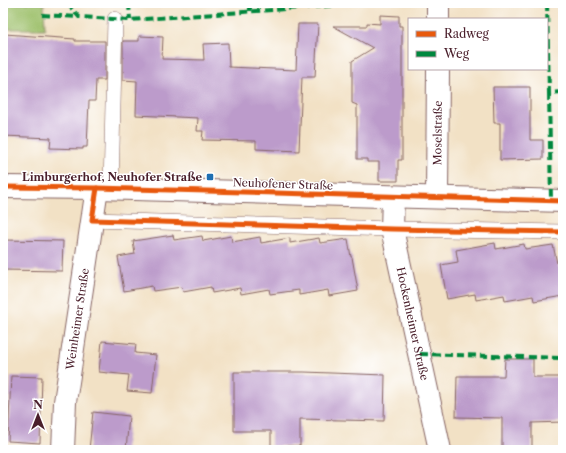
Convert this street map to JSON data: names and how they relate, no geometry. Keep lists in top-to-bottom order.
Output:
{
  "streets": {
    "street": [
      "Moselstraße",
      "Neuhofener Straße",
      "Weinheimer Straße",
      "Hockenheimer Straße"
    ]
  },
  "crossings": [
    ["Moselstraße", "Neuhofener Straße"],
    ["Neuhofener Straße", "Weinheimer Straße"],
    ["Neuhofener Straße", "Hockenheimer Straße"]
  ],
  "places": {
    "transit": ["Limburgerhof, Neuhofer Straße"]
  },
  "legend": ["Radweg", "Weg"],
  "north": "top"
}
